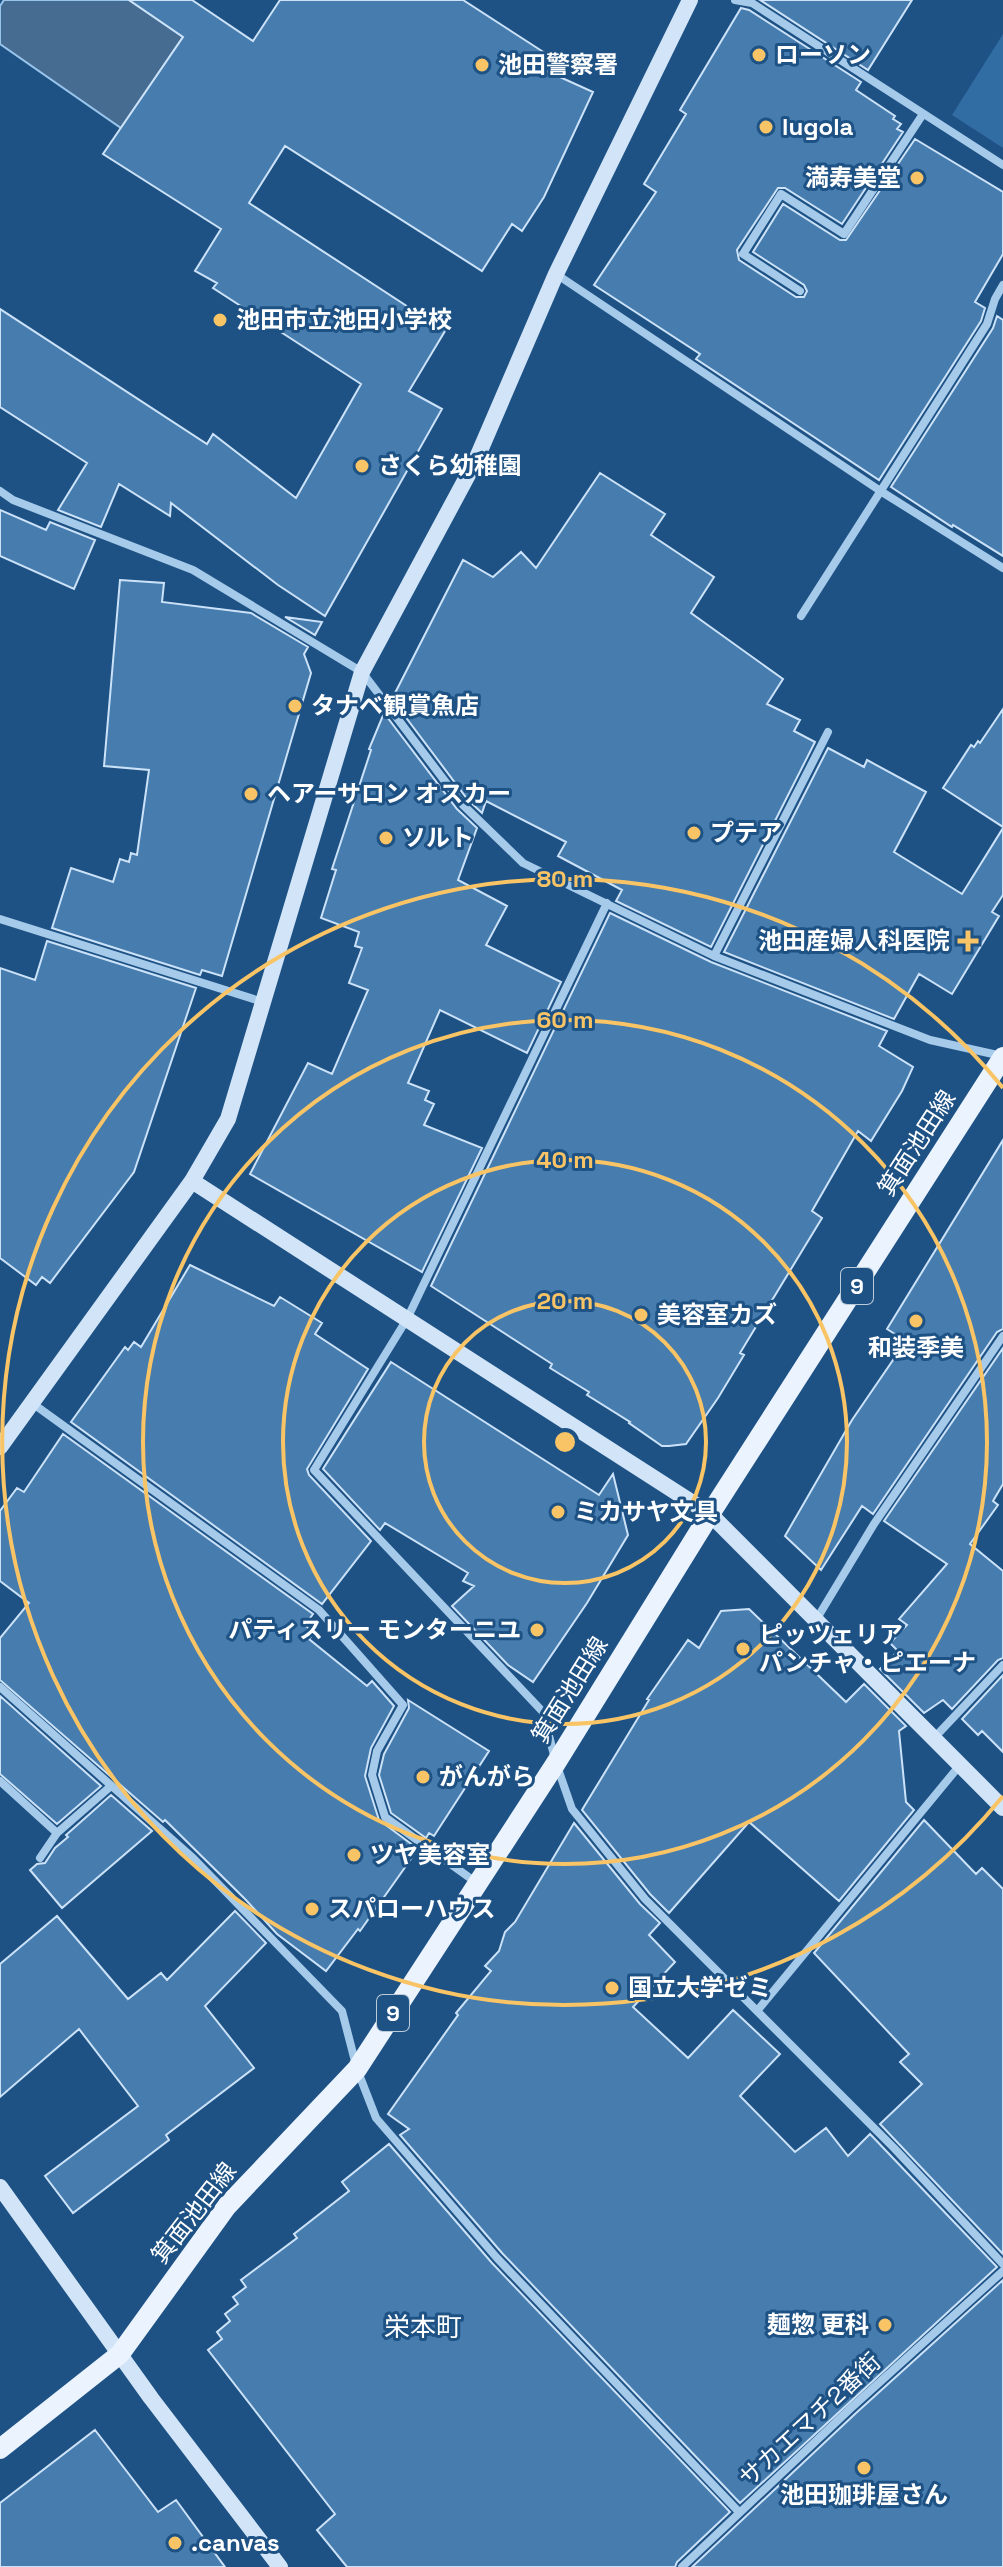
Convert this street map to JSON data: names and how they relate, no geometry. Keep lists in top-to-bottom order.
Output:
{
  "streets": {
    "main road": ["箕面池田線", "9"],
    "street": ["サカエマチ2番街"]
  },
  "districts": ["栄本町"],
  "places": {
    "other": [
      "ローソン",
      "池田警察署",
      "lugola",
      "満寿美堂",
      "池田市立池田小学校",
      "さくら幼稚園",
      "タナベ観賞魚店",
      "ヘアーサロン オスカー",
      "プテア",
      "ソルト",
      "美容室カズ",
      "和装季美",
      "ミカサヤ文具",
      "パティスリー モンターニユ",
      "ピッツェリア パンチャ・ピエーナ",
      "がんがら",
      "ツヤ美容室",
      "スパローハウス",
      "国立大学ゼミ",
      "麺惣 更科",
      "池田珈琲屋さん",
      ".canvas"
    ],
    "health": ["池田産婦人科医院"]
  },
  "rings": [
    "80 m",
    "60 m",
    "40 m",
    "20 m"
  ]
}
